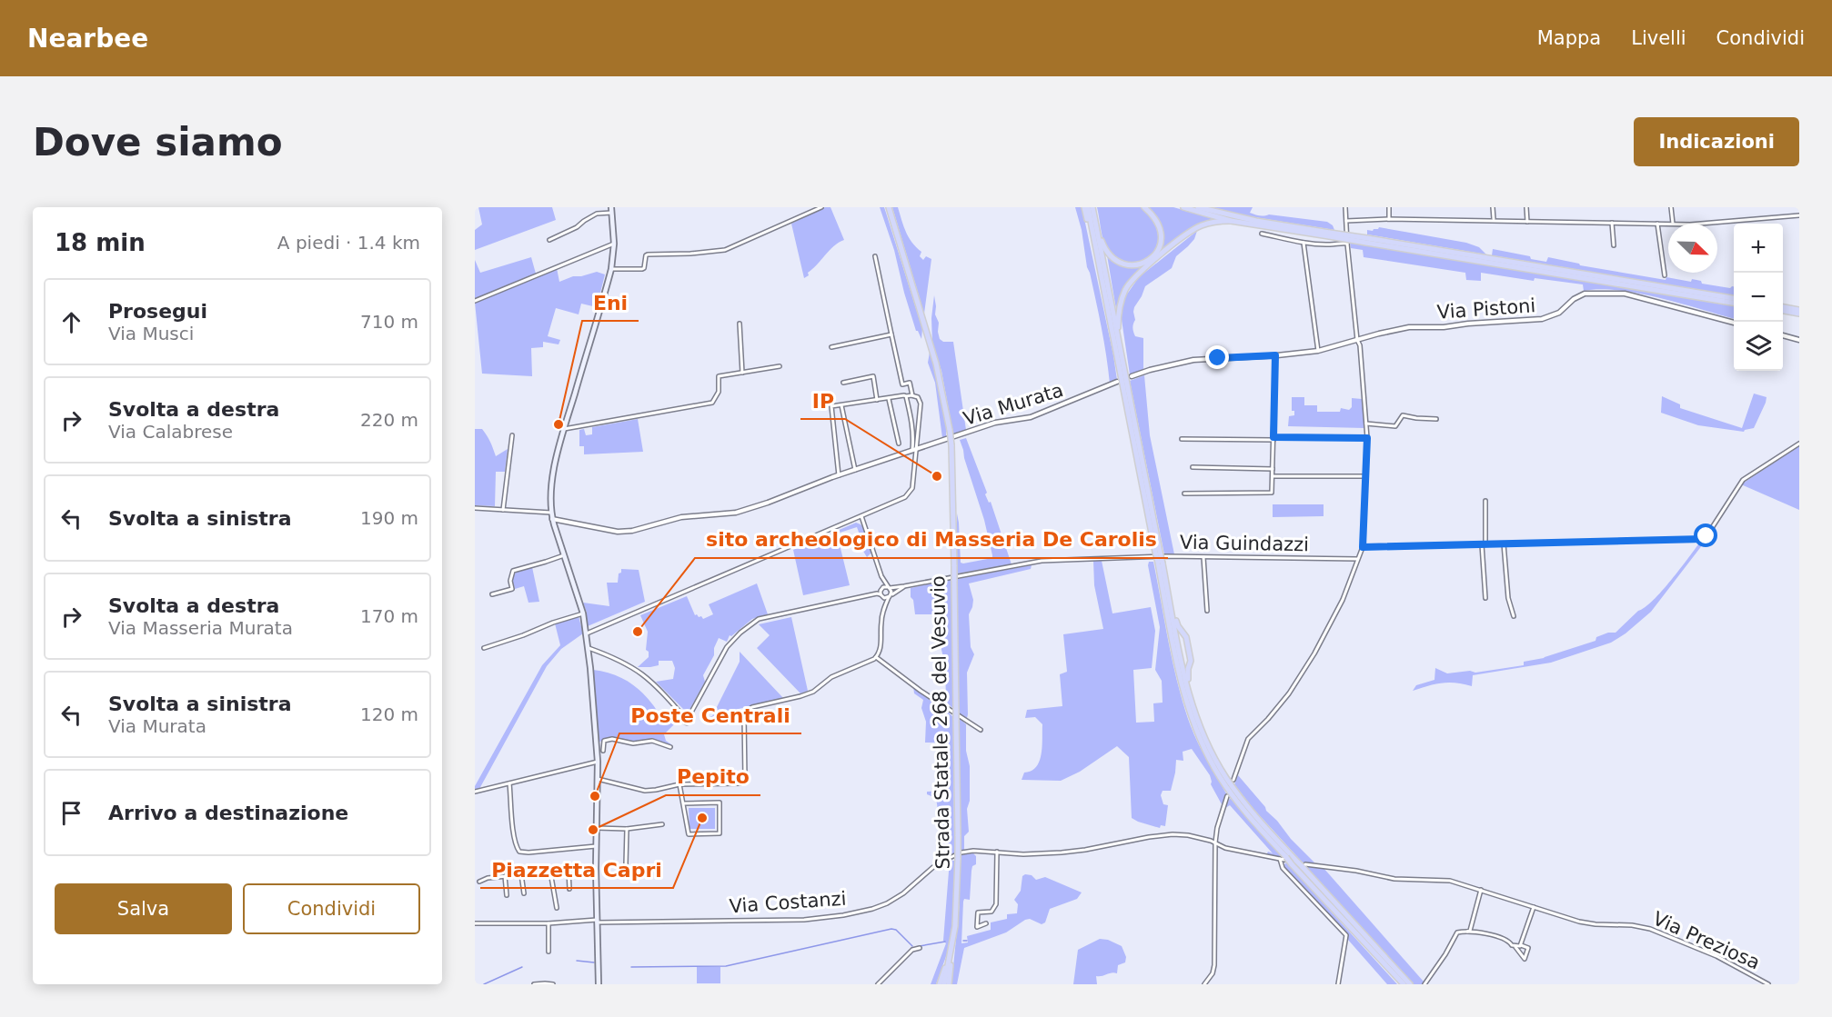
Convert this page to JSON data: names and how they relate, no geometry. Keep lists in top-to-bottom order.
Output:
{
  "streets": {
    "highway": ["Strada Statale 268 del Vesuvio"],
    "street": [
      "Via Pistoni",
      "Via Murata",
      "Via Guindazzi",
      "Via Costanzi",
      "Via Preziosa"
    ]
  },
  "places": [
    "Eni",
    "IP",
    "sito archeologico di Masseria De Carolis",
    "Poste Centrali",
    "Piazzetta Capri",
    "Pepito"
  ],
  "north": "bottom right",
  "page": {
    "header": "Nearbee",
    "nav": ["Mappa", "Livelli", "Condividi"],
    "buttons": [
      "Indicazioni",
      ["Salva", "Condividi"]
    ],
    "title": "Dove siamo",
    "heading": ["18 min", "A piedi · 1.4 km"],
    "map_buttons": ["+", "−"],
    "list": [
      ["Prosegui", "Via Musci", "710 m"],
      ["Svolta a destra", "Via Calabrese", "220 m"],
      ["Svolta a sinistra", "190 m"],
      ["Svolta a destra", "Via Masseria Murata", "170 m"],
      ["Svolta a sinistra", "Via Murata", "120 m"],
      "Arrivo a destinazione"
    ]
  }
}
